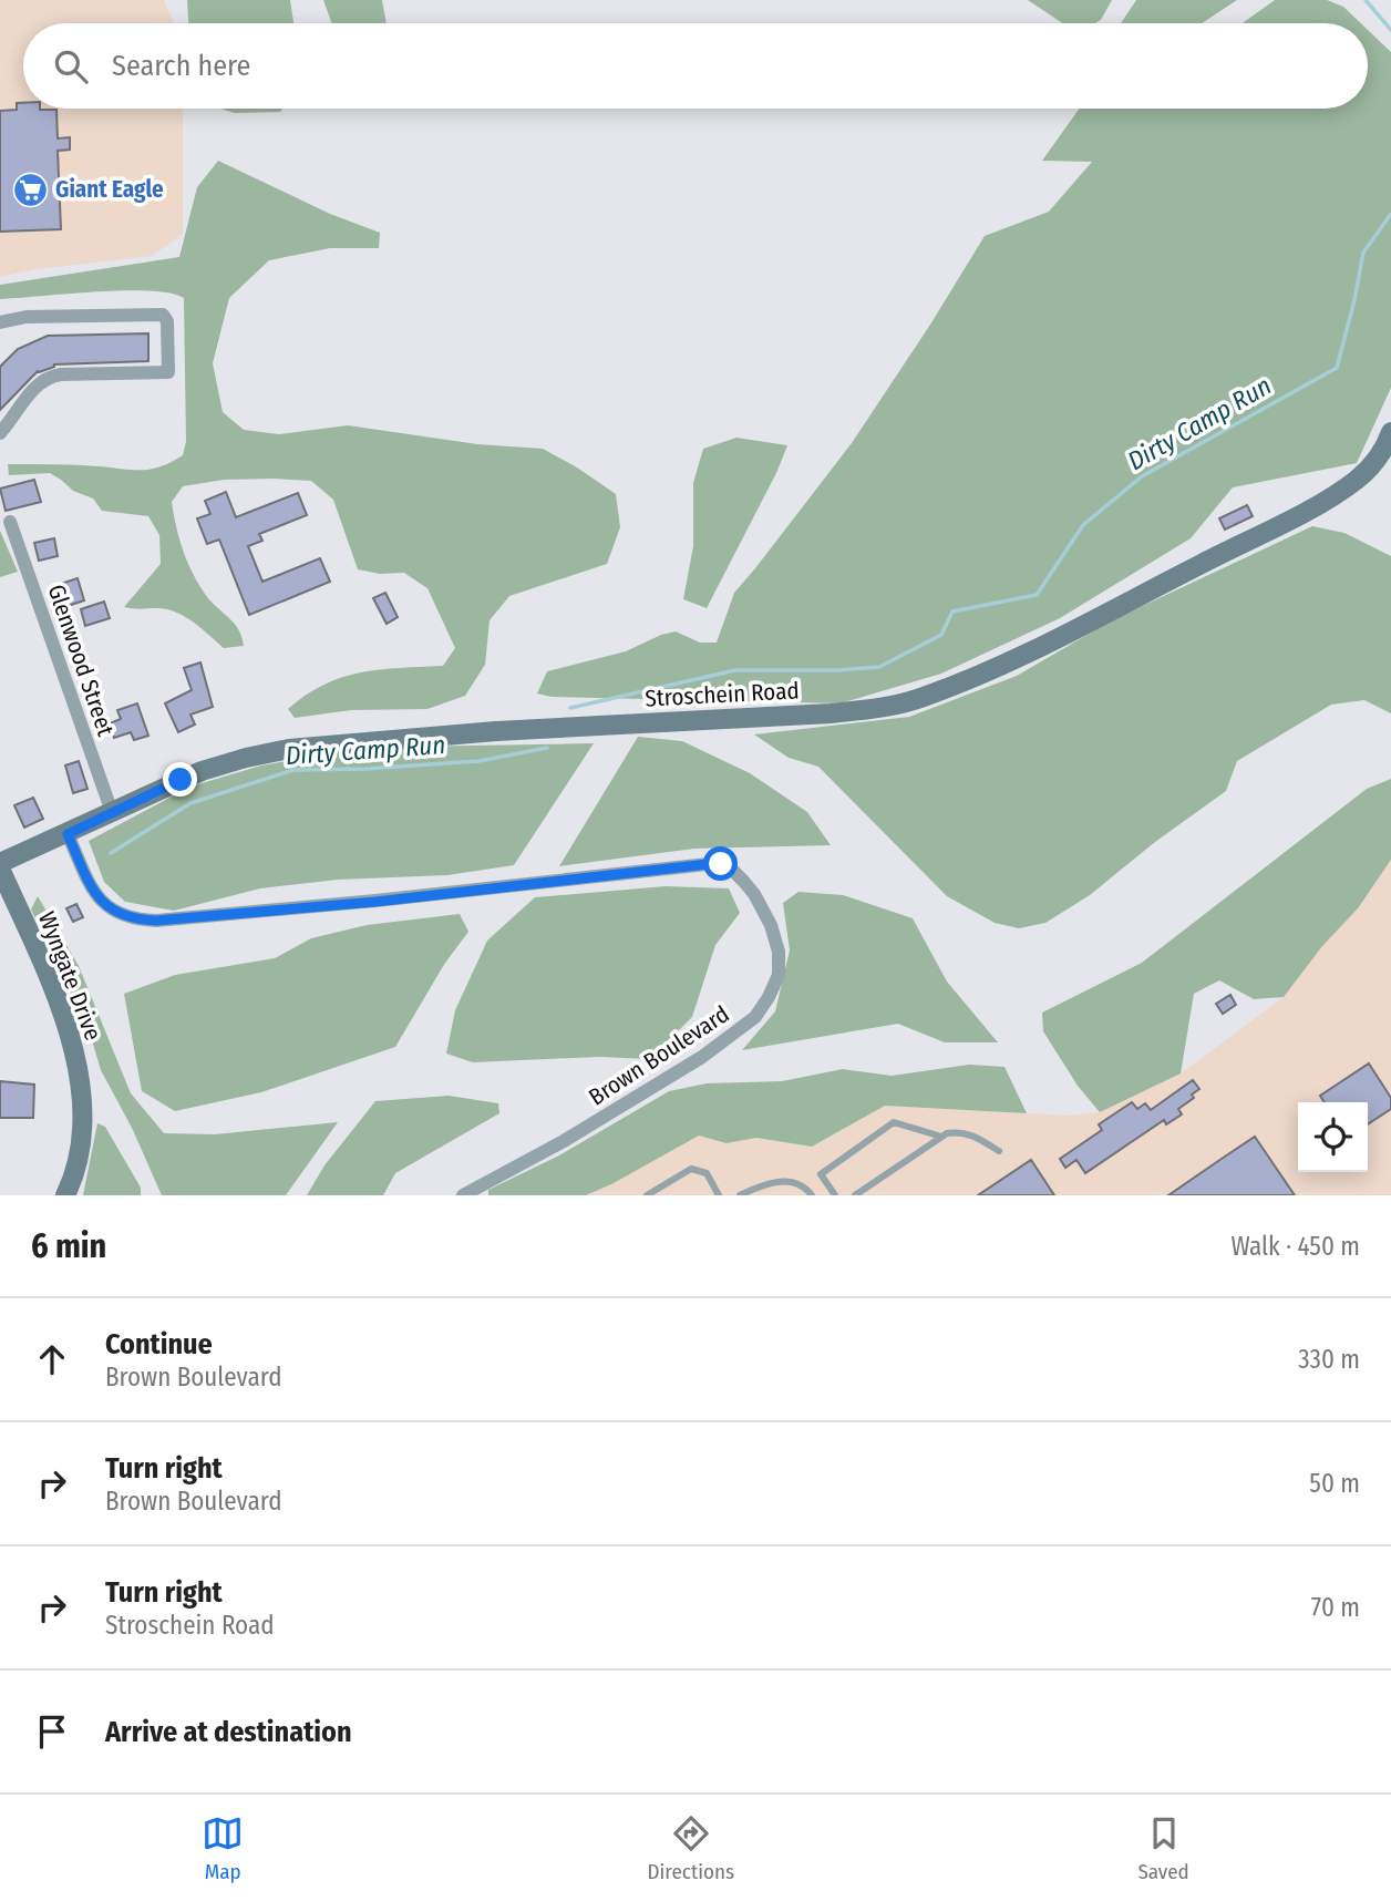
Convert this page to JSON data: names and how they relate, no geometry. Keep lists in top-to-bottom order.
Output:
{
  "streets": {
    "street": [
      "Glenwood Street",
      "Stroschein Road",
      "Wyngate Drive",
      "Brown Boulevard"
    ]
  },
  "crossings": [
    ["Glenwood Street", "Stroschein Road"],
    ["Stroschein Road", "Wyngate Drive"],
    ["Stroschein Road", "Brown Boulevard"]
  ],
  "water": ["Dirty Camp Run"],
  "places": {
    "supermarket": ["Giant Eagle"]
  },
  "page": {
    "search": "Search here",
    "heading": ["6 min", "Walk · 450 m"],
    "list": [
      ["Continue", "Brown Boulevard", "330 m"],
      ["Turn right", "Brown Boulevard", "50 m"],
      ["Turn right", "Stroschein Road", "70 m"],
      "Arrive at destination"
    ],
    "nav": ["Map", "Directions", "Saved"]
  }
}
